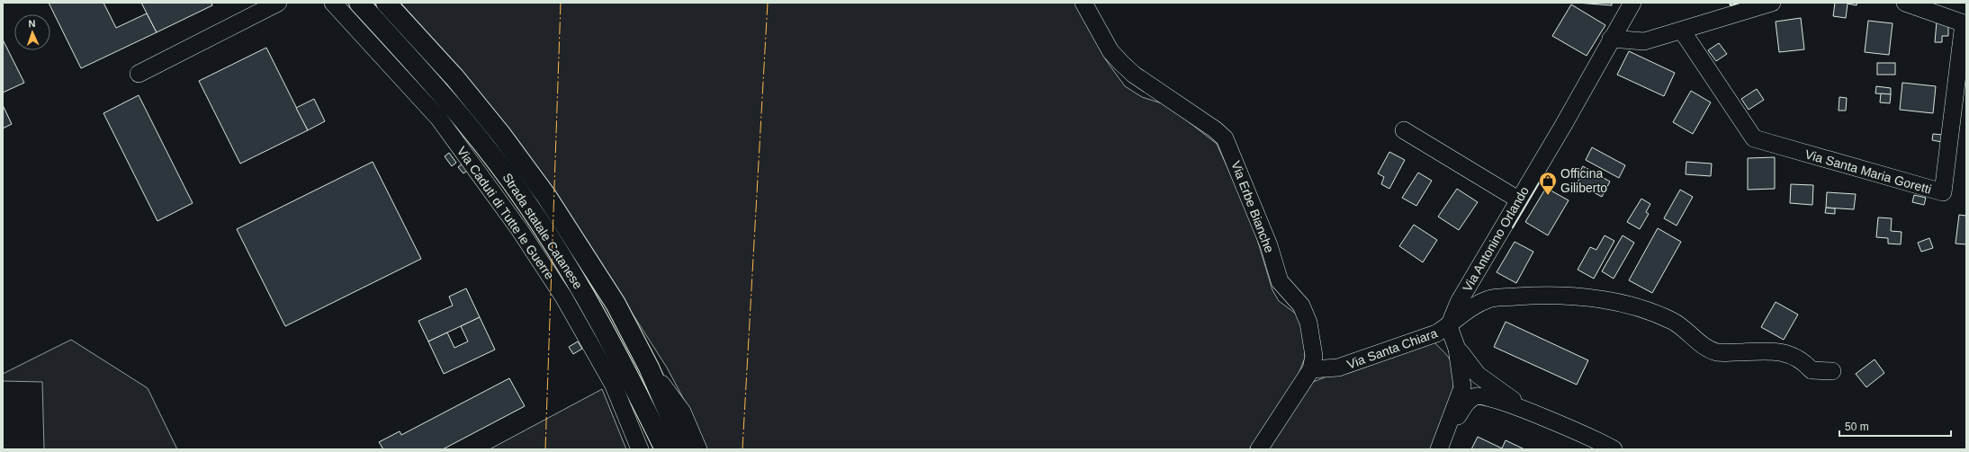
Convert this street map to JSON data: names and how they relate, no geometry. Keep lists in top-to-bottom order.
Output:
{
  "streets": {
    "main road": ["Strada statale Catanese"],
    "street": [
      "Via Santa Maria Goretti",
      "Via Erbe Bianche",
      "Via Caduti di Tutte le Guerre",
      "Via Antonino Orlando",
      "Via Santa Chiara"
    ]
  },
  "crossings": [
    ["Via Erbe Bianche", "Via Santa Chiara"],
    ["Via Antonino Orlando", "Via Santa Chiara"]
  ],
  "places": {
    "shop": ["Officina Giliberto"]
  },
  "scale_bar": "50 m",
  "north": "top"
}
